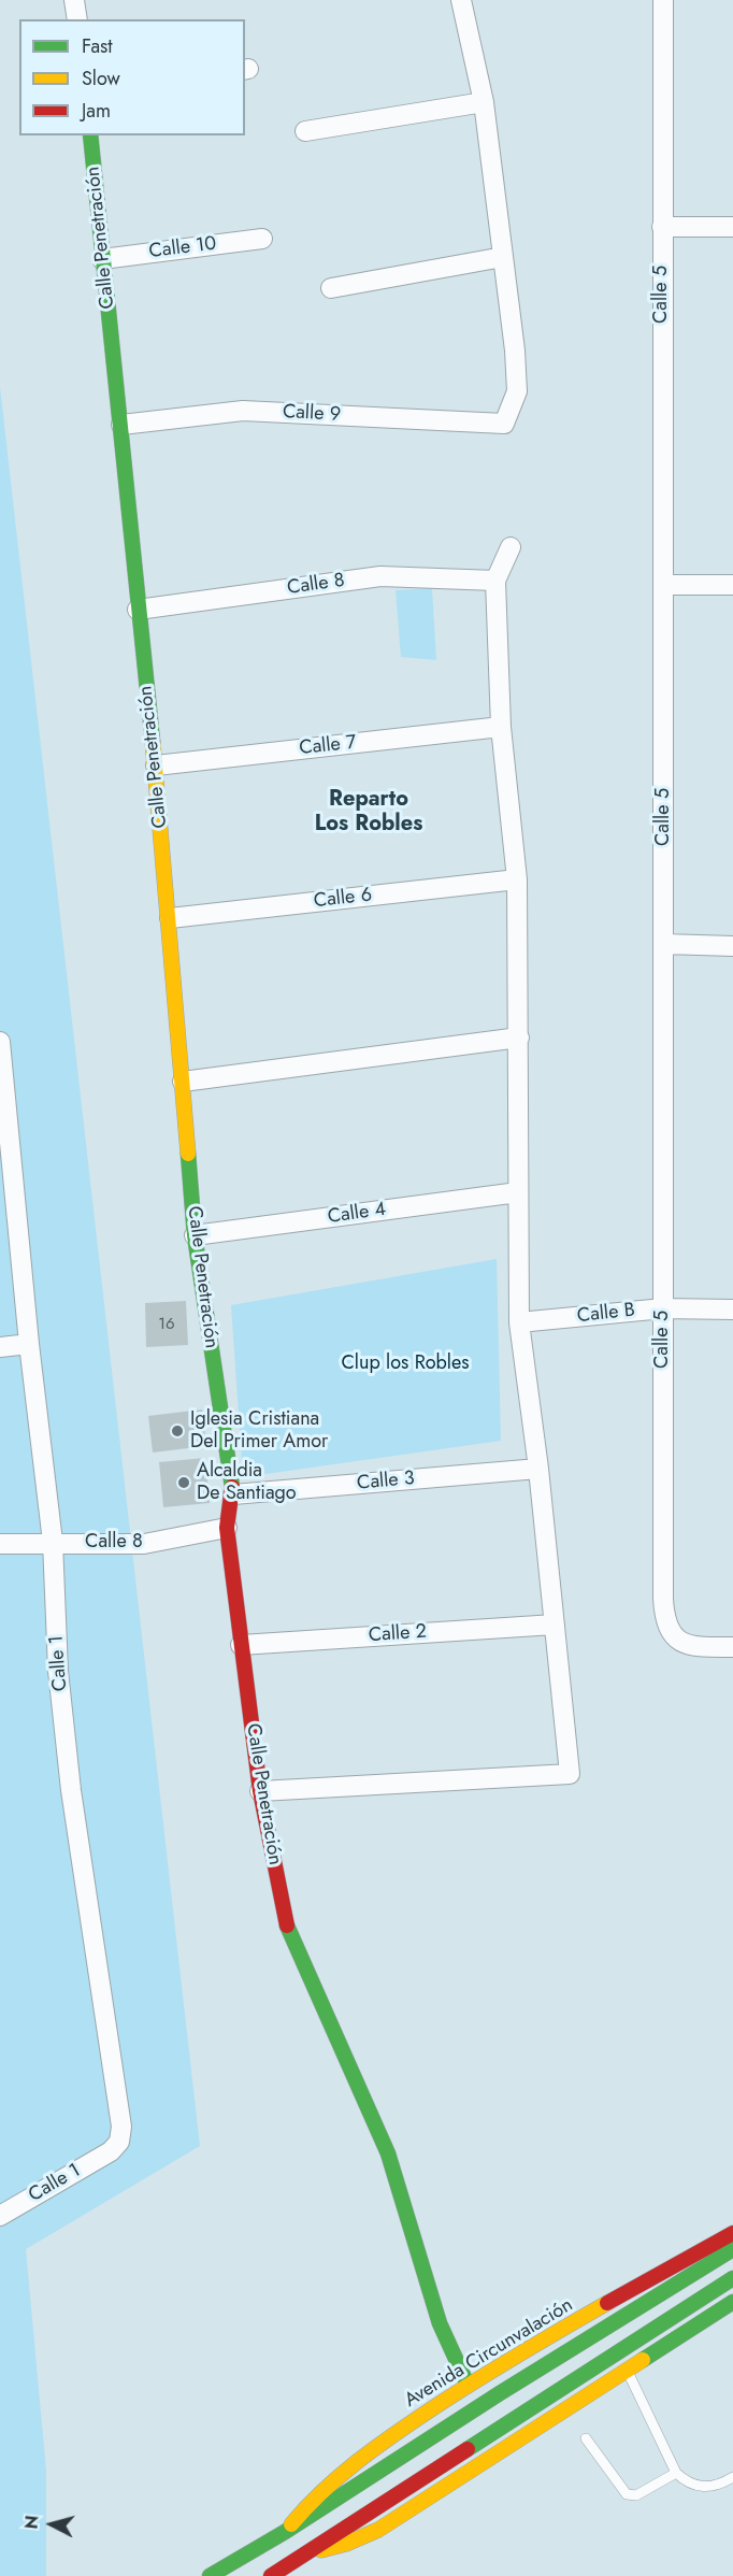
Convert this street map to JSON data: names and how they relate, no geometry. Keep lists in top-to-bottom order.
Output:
{
  "streets": {
    "street": [
      "Calle Penetración",
      "Calle 10",
      "Calle 5",
      "Calle 9",
      "Calle 8",
      "Calle 7",
      "Calle 6",
      "Calle 4",
      "Calle B",
      "Calle 3",
      "Calle 2",
      "Calle 1",
      "Avenida Circunvalación"
    ]
  },
  "crossings": [
    ["Calle Penetración", "Calle 10"],
    ["Calle Penetración", "Calle 9"],
    ["Calle Penetración", "Calle 8"],
    ["Calle Penetración", "Calle 7"],
    ["Calle Penetración", "Calle 6"],
    ["Calle Penetración", "Calle 4"],
    ["Calle Penetración", "Calle 3"],
    ["Calle Penetración", "Calle 2"],
    ["Calle Penetración", "Avenida Circunvalación"],
    ["Calle 5", "Calle B"],
    ["Calle 8", "Calle 1"]
  ],
  "districts": ["Reparto Los Robles"],
  "parks": ["Clup los Robles"],
  "places": ["Iglesia Cristiana Del Primer Amor", "Alcaldia De Santiago"],
  "house_numbers": ["16"],
  "legend": ["Fast", "Slow", "Jam"],
  "north": "left"
}
